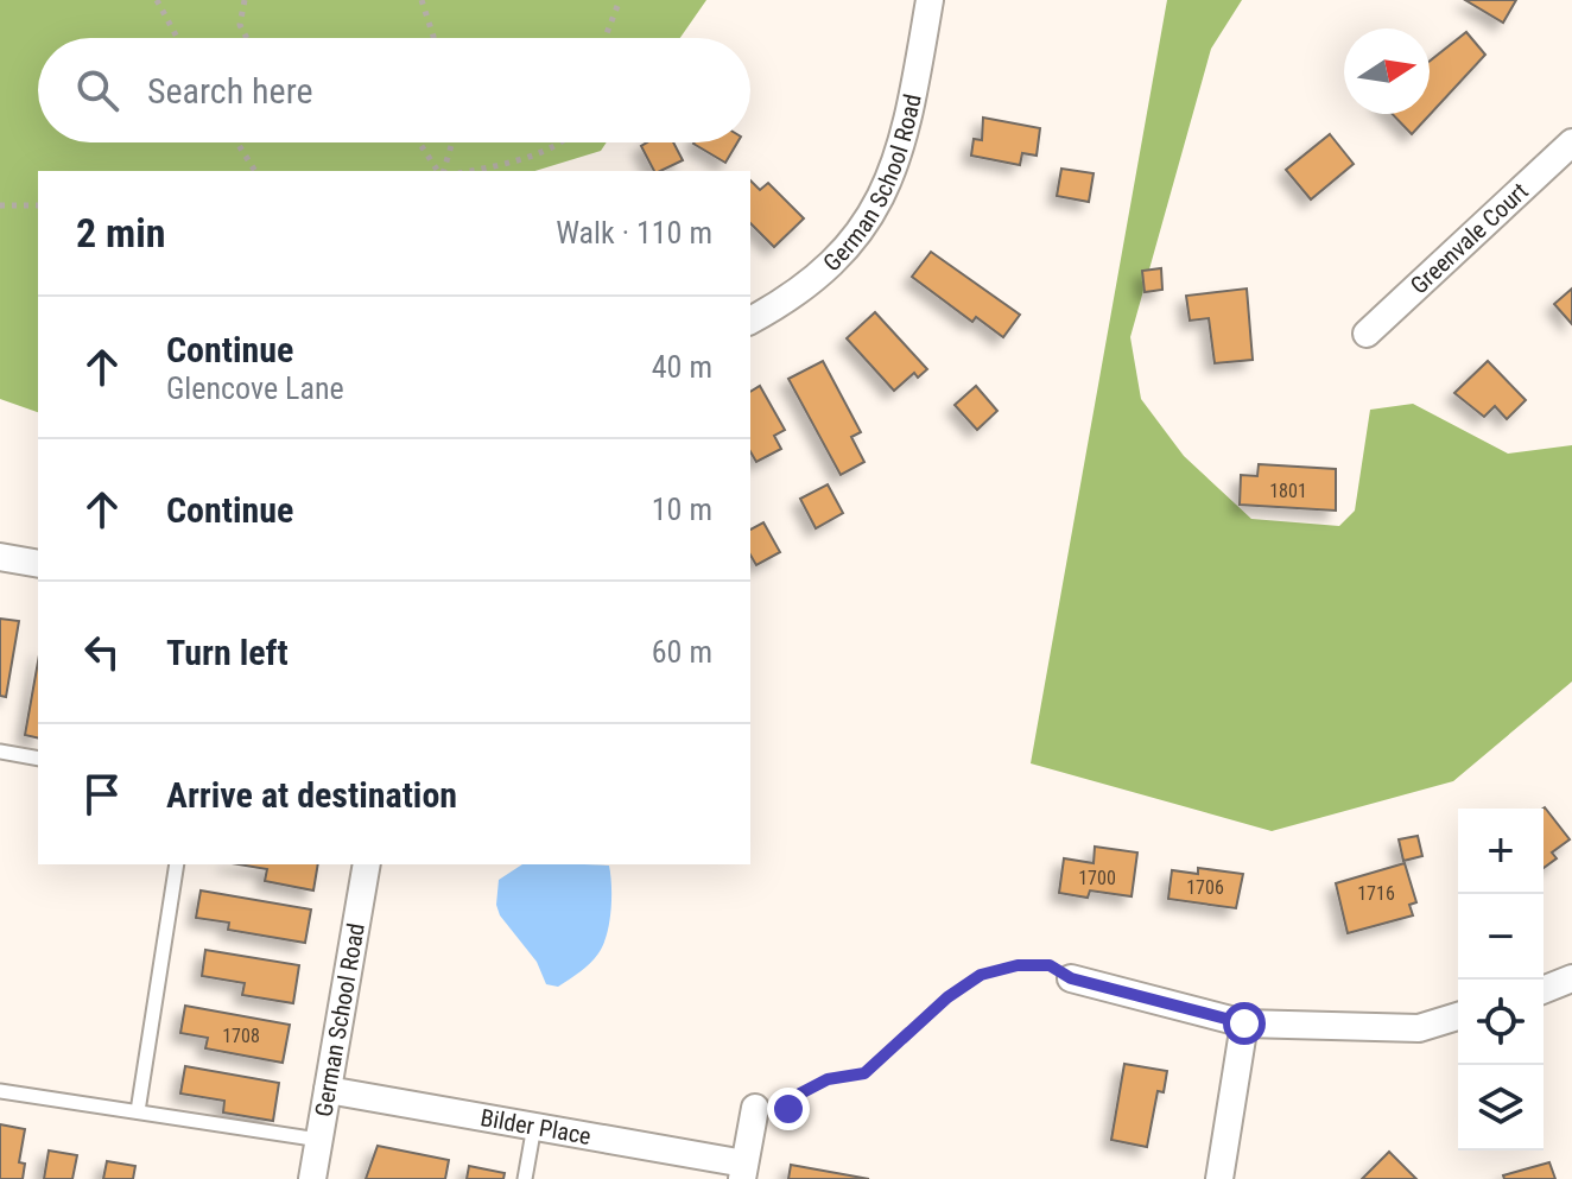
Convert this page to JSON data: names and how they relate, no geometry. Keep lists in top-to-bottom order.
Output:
{
  "streets": {
    "street": ["German School Road", "Greenvale Court", "Bilder Place"]
  },
  "crossings": [
    ["German School Road", "Bilder Place"]
  ],
  "house_numbers": [
    "1801",
    "1700",
    "1706",
    "1716",
    "1708"
  ],
  "north": "right",
  "page": {
    "search": "Search here",
    "heading": ["2 min", "Walk · 110 m"],
    "list": [
      ["Continue", "Glencove Lane", "40 m"],
      ["Continue", "10 m"],
      ["Turn left", "60 m"],
      "Arrive at destination"
    ],
    "map_buttons": ["+", "−"]
  }
}
